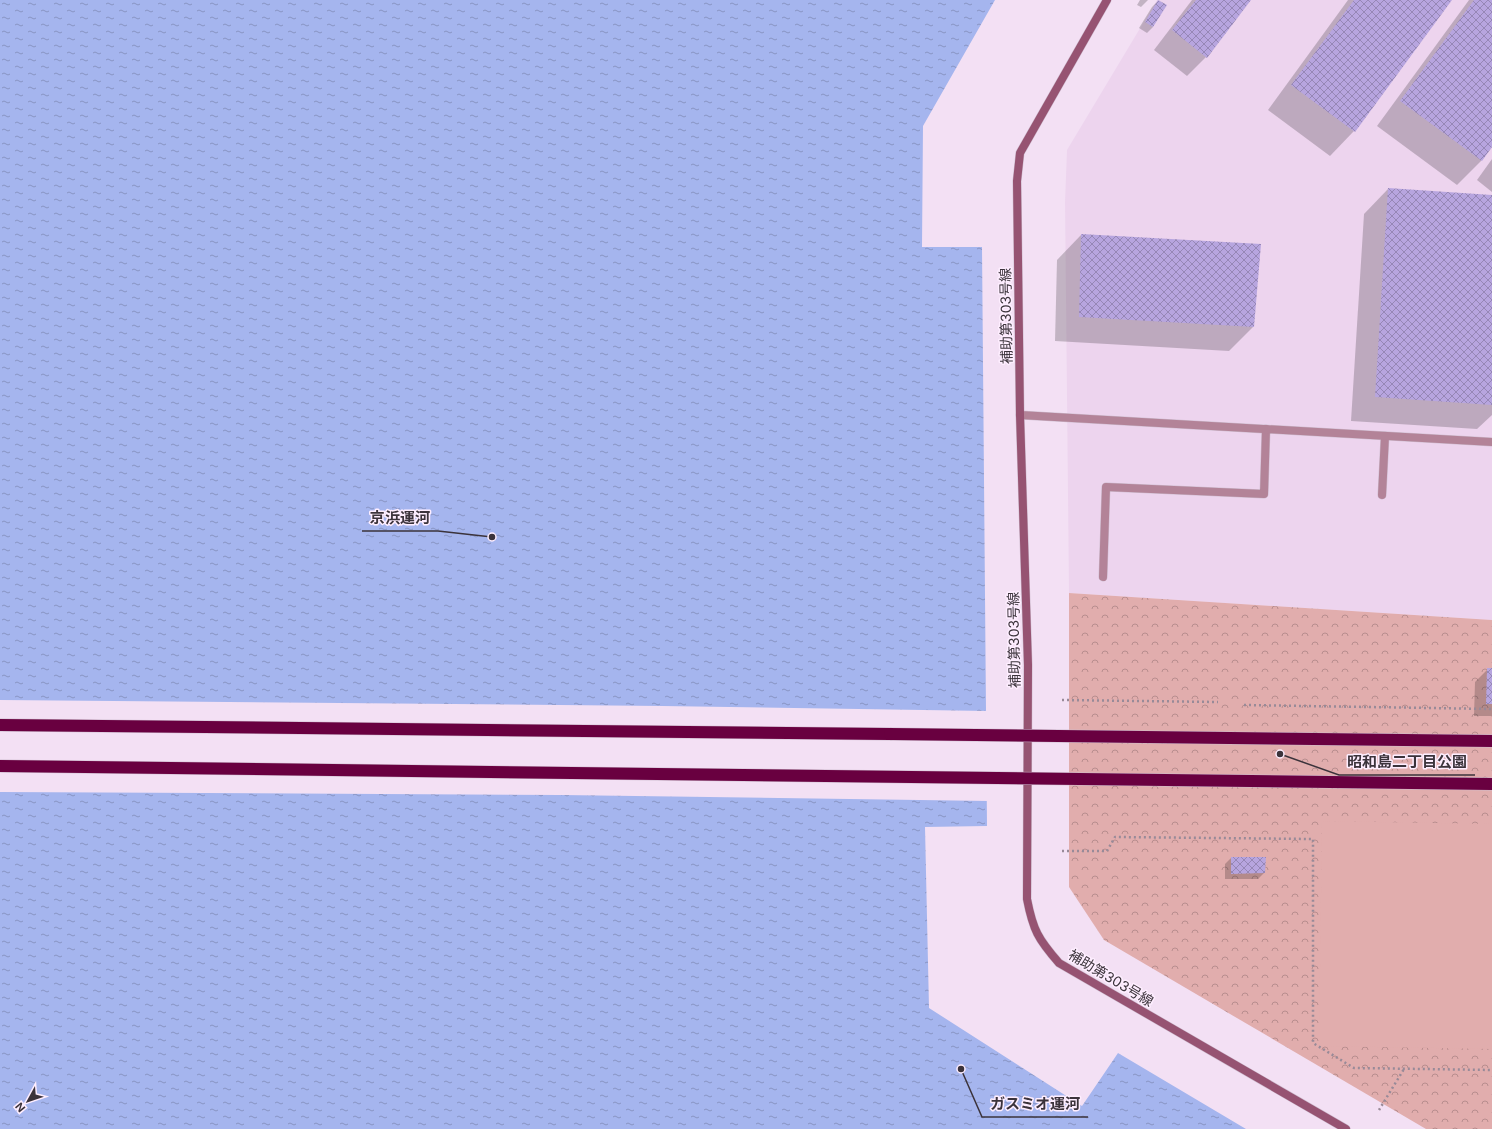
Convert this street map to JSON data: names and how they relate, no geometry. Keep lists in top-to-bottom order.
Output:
{
  "streets": {
    "street": ["補助第303号線"]
  },
  "places": ["京浜運河", "昭和島二丁目公園", "ガスミオ運河"],
  "north": "bottom left"
}
